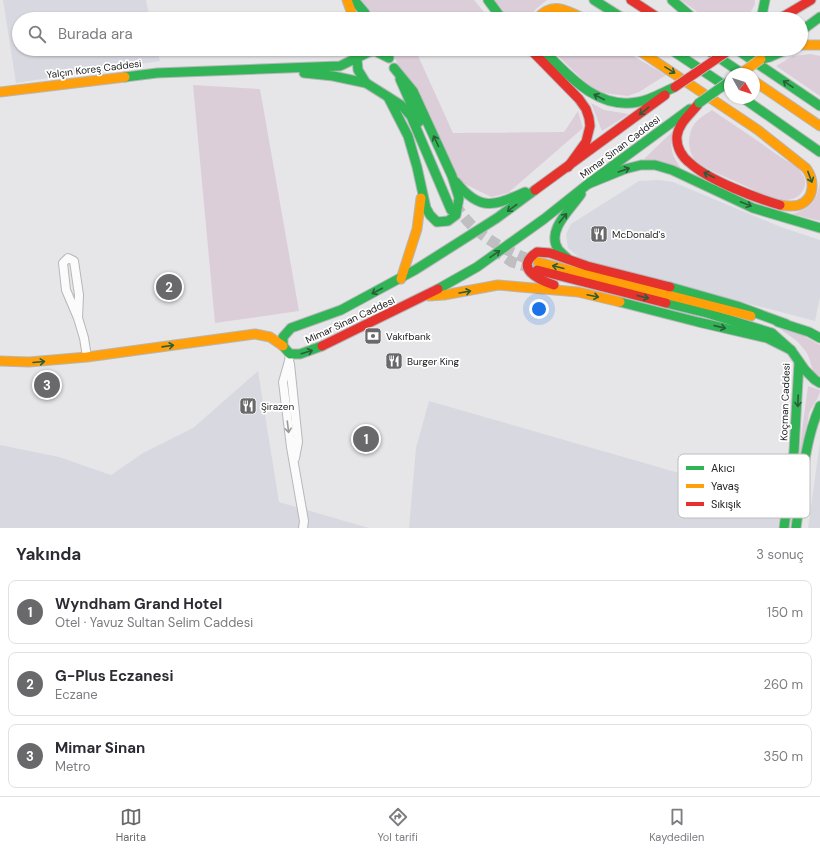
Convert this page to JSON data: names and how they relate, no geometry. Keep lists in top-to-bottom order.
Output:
{
  "streets": {
    "main road": ["Yalçın Koreş Caddesi", "Mimar Sinan Caddesi", "Koçman Caddesi"]
  },
  "places": {
    "restaurant": ["McDonald's", "Burger King", "Şirazen"],
    "bank": ["Vakıfbank"]
  },
  "legend": ["Akıcı", "Yavaş", "Sıkışık"],
  "north": "bottom right",
  "page": {
    "search": "Burada ara",
    "pins": ["2", "3", "1"],
    "heading": ["Yakında", "3 sonuç"],
    "list": [
      {
        "mark": "1",
        "name": "Wyndham Grand Hotel",
        "note": "Otel · Yavuz Sultan Selim Caddesi",
        "value": "150 m"
      },
      {
        "mark": "2",
        "name": "G-Plus Eczanesi",
        "note": "Eczane",
        "value": "260 m"
      },
      {
        "mark": "3",
        "name": "Mimar Sinan",
        "note": "Metro",
        "value": "350 m"
      }
    ],
    "nav": ["Harita", "Yol tarifi", "Kaydedilen"]
  }
}
